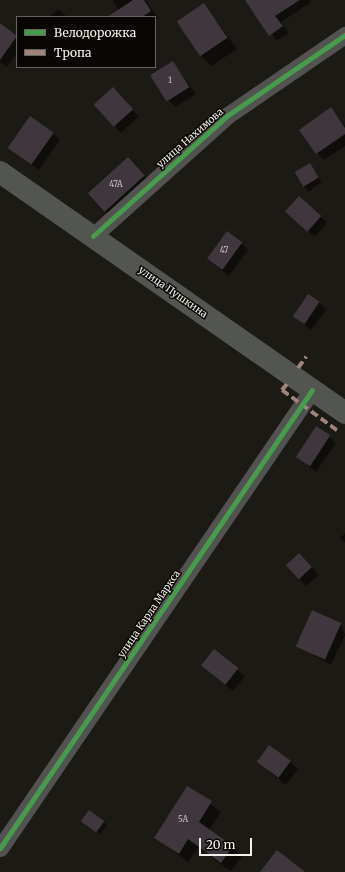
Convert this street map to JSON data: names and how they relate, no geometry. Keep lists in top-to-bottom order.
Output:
{
  "streets": {
    "main road": ["улица Пушкина"],
    "street": ["улица Нахимова", "улица Карла Маркса"]
  },
  "crossings": [
    ["улица Нахимова", "улица Пушкина"],
    ["улица Пушкина", "улица Карла Маркса"]
  ],
  "house_numbers": [
    "1",
    "47А",
    "47",
    "5А"
  ],
  "legend": ["Велодорожка", "Тропа"],
  "scale_bar": "20 m"
}
